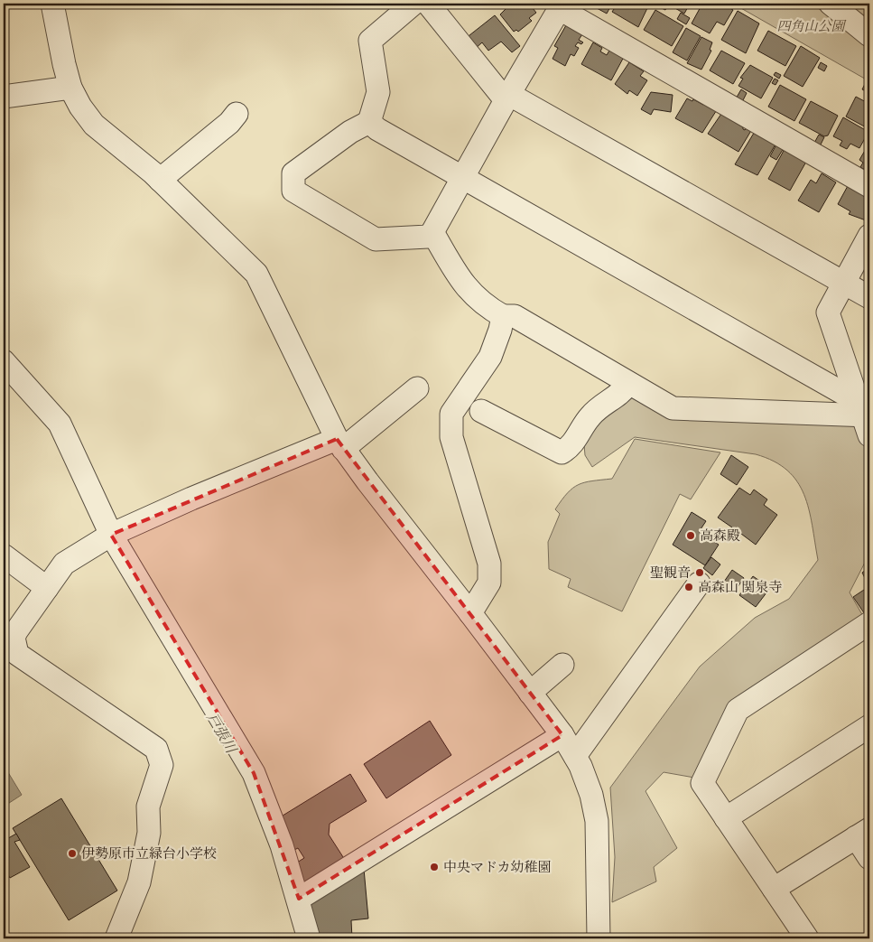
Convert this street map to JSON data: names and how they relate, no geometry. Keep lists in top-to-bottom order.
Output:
{
  "water": ["戸張川"],
  "parks": ["四角山公園"],
  "places": [
    "高森殿",
    "聖観音",
    "高森山 関泉寺",
    "伊勢原市立緑台小学校",
    "中央マドカ幼稚園"
  ]
}
